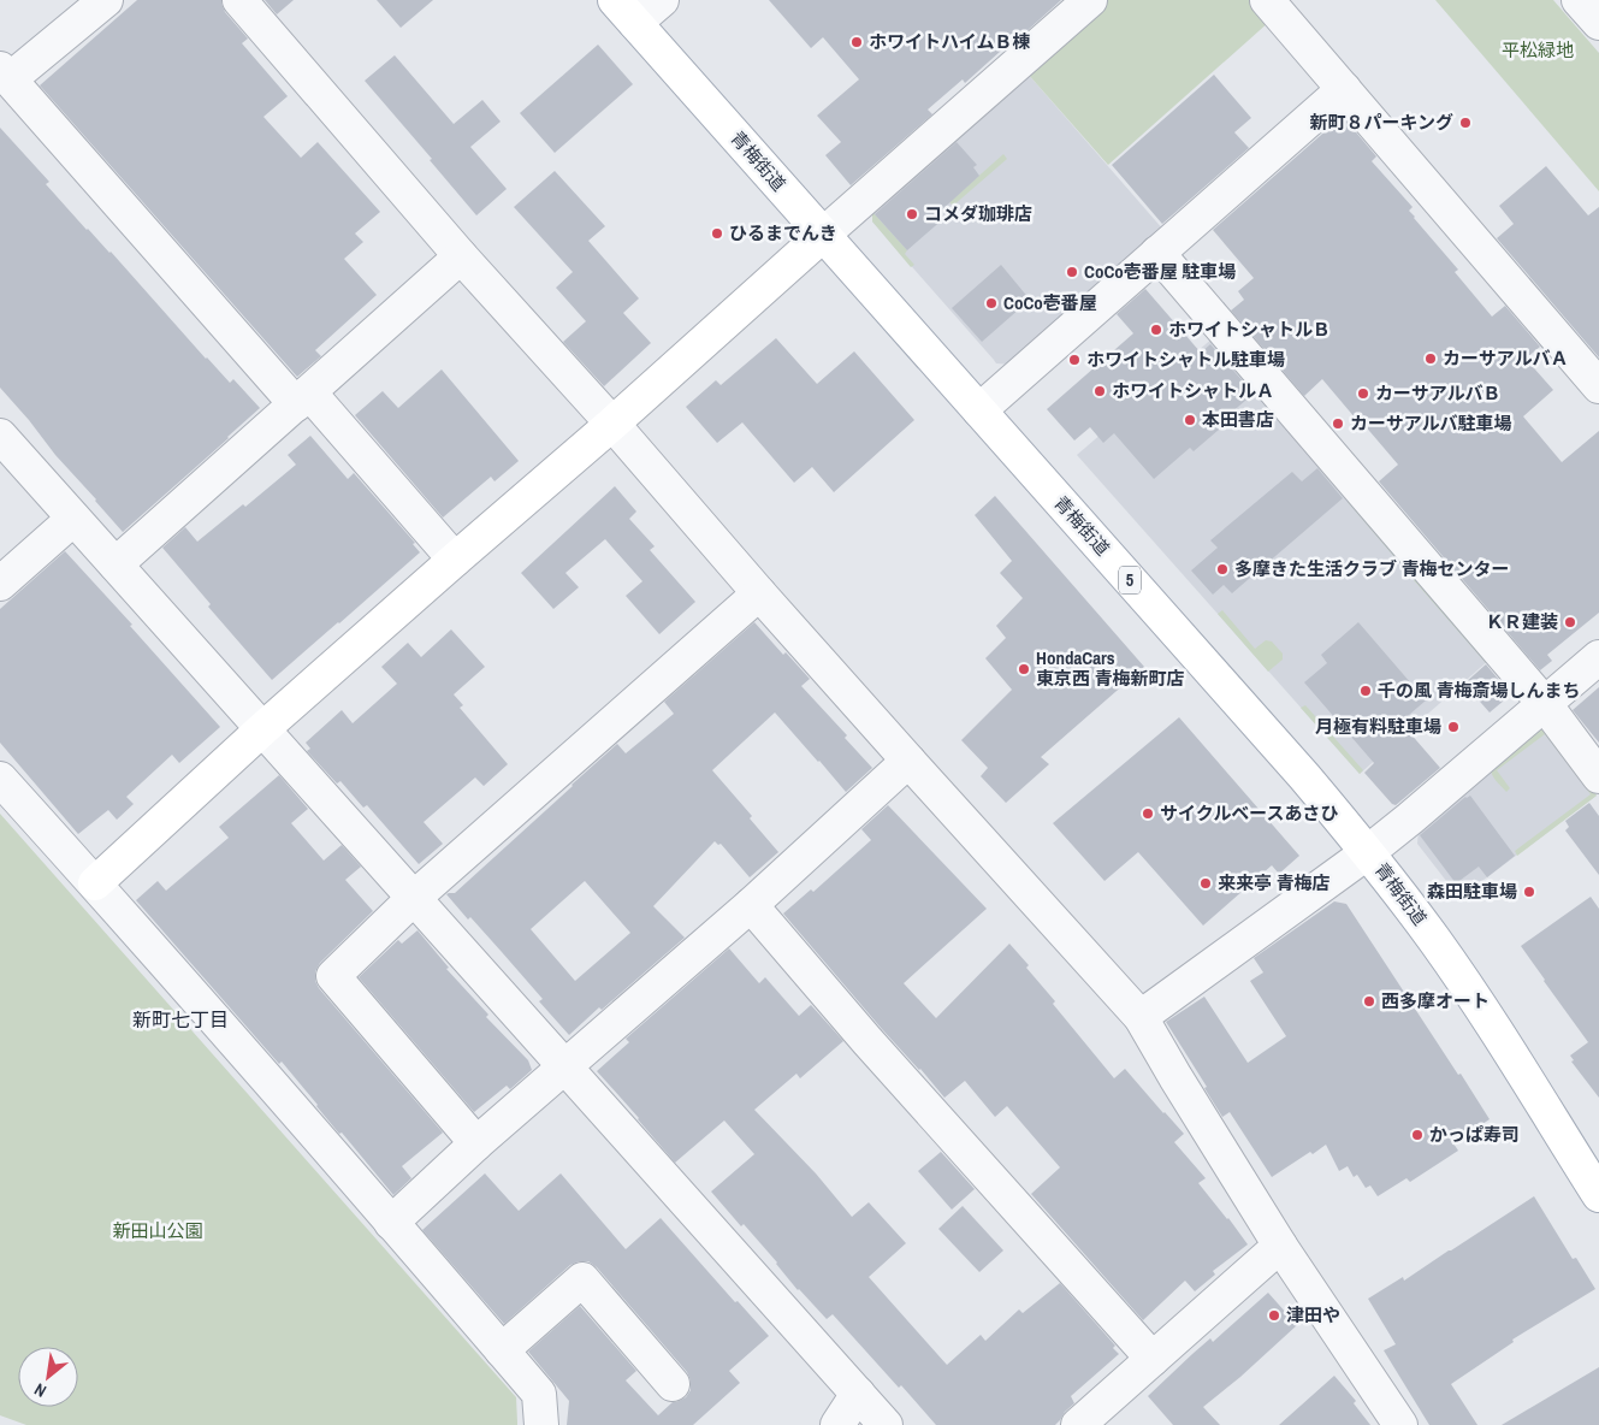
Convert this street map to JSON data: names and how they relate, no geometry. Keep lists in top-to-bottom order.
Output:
{
  "streets": {
    "main road": ["青梅街道", "5"]
  },
  "districts": ["新町七丁目"],
  "parks": ["平松緑地", "新田山公園"],
  "places": [
    "ホワイトハイムＢ棟",
    "新町８パーキング",
    "コメダ珈琲店",
    "ひるまでんき",
    "CoCo壱番屋 駐車場",
    "CoCo壱番屋",
    "ホワイトシャトルＢ",
    "カーサアルバＡ",
    "ホワイトシャトル駐車場",
    "ホワイトシャトルＡ",
    "カーサアルバＢ",
    "本田書店",
    "カーサアルバ駐車場",
    "多摩きた生活クラブ 青梅センター",
    "ＫＲ建装",
    "HondaCars 東京西 青梅新町店",
    "千の風 青梅斎場しんまち",
    "月極有料駐車場",
    "サイクルベースあさひ",
    "来来亭 青梅店",
    "森田駐車場",
    "西多摩オート",
    "かっぱ寿司",
    "津田や"
  ],
  "north": "bottom left"
}
